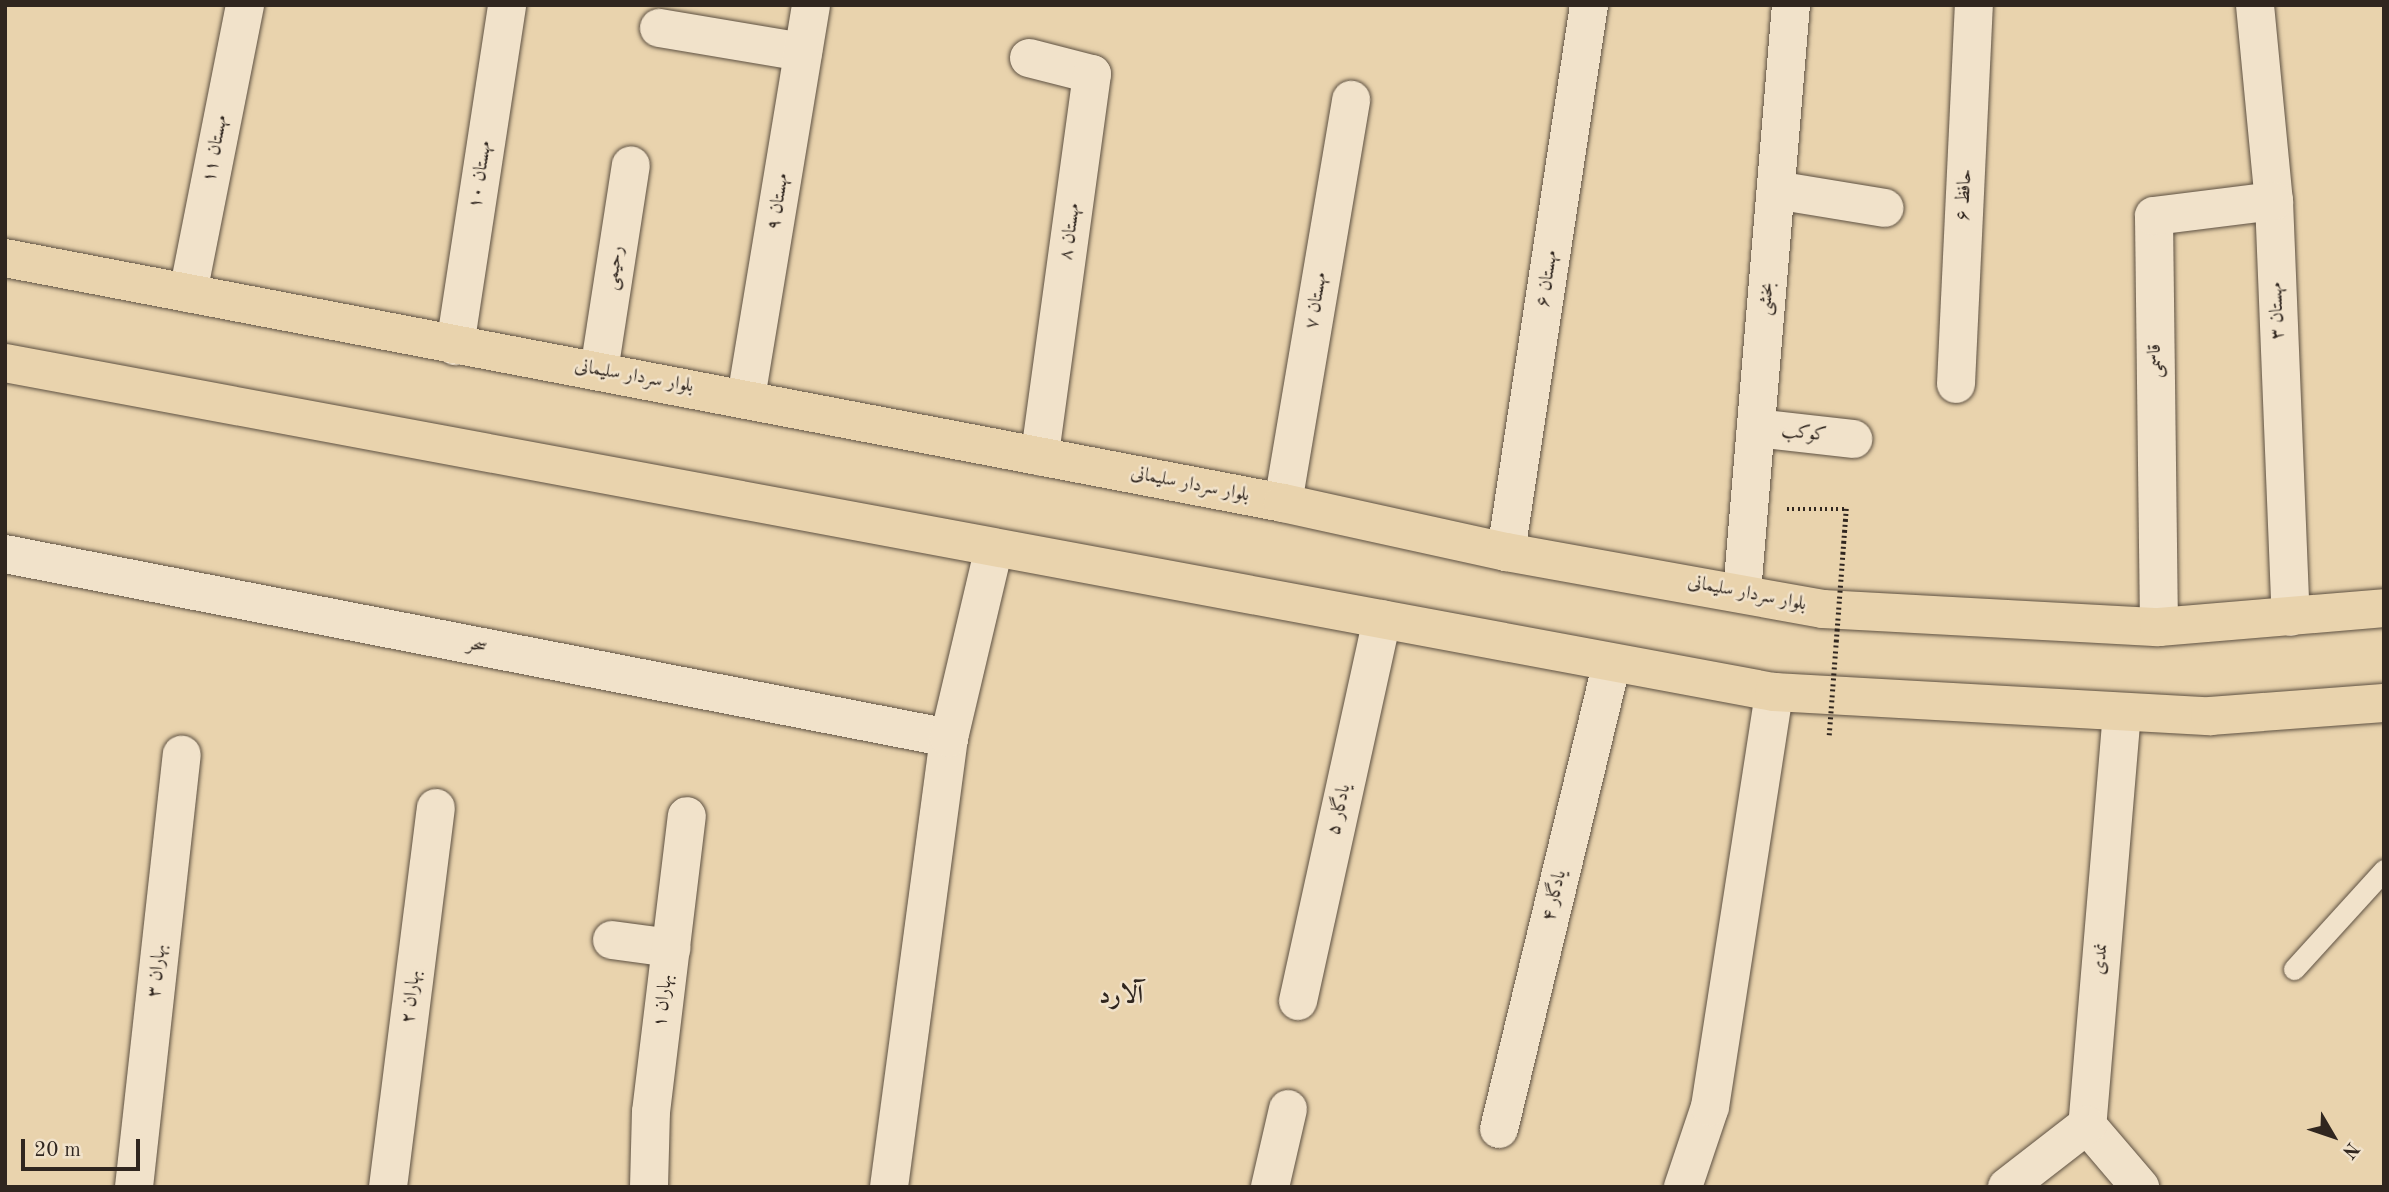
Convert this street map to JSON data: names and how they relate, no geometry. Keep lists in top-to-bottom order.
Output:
{
  "streets": {
    "main road": ["بلوار سردار سلیمانی"],
    "street": [
      "مهستان ۱۱",
      "مهستان ۱۰",
      "حافظ ۶",
      "مهستان ۹",
      "مهستان ۸",
      "رحیمی",
      "مهستان ۶",
      "بخشی",
      "مهستان ۷",
      "مهستان ۳",
      "قاسمی",
      "کوکب",
      "سحر",
      "یادگار ۵",
      "یادگار ۴",
      "نمدی",
      "بهاران ۳",
      "بهاران ۲",
      "بهاران ۱"
    ]
  },
  "crossings": [
    ["مهستان ۱۱", "بلوار سردار سلیمانی"],
    ["مهستان ۱۰", "بلوار سردار سلیمانی"],
    ["مهستان ۹", "بلوار سردار سلیمانی"],
    ["مهستان ۸", "بلوار سردار سلیمانی"],
    ["رحیمی", "بلوار سردار سلیمانی"],
    ["مهستان ۶", "بلوار سردار سلیمانی"],
    ["بخشی", "بلوار سردار سلیمانی"],
    ["بخشی", "کوکب"],
    ["مهستان ۷", "بلوار سردار سلیمانی"],
    ["مهستان ۳", "قاسمی"],
    ["مهستان ۳", "بلوار سردار سلیمانی"],
    ["قاسمی", "بلوار سردار سلیمانی"]
  ],
  "districts": ["آلارد"],
  "scale_bar": "20 m",
  "north": "bottom right"
}
